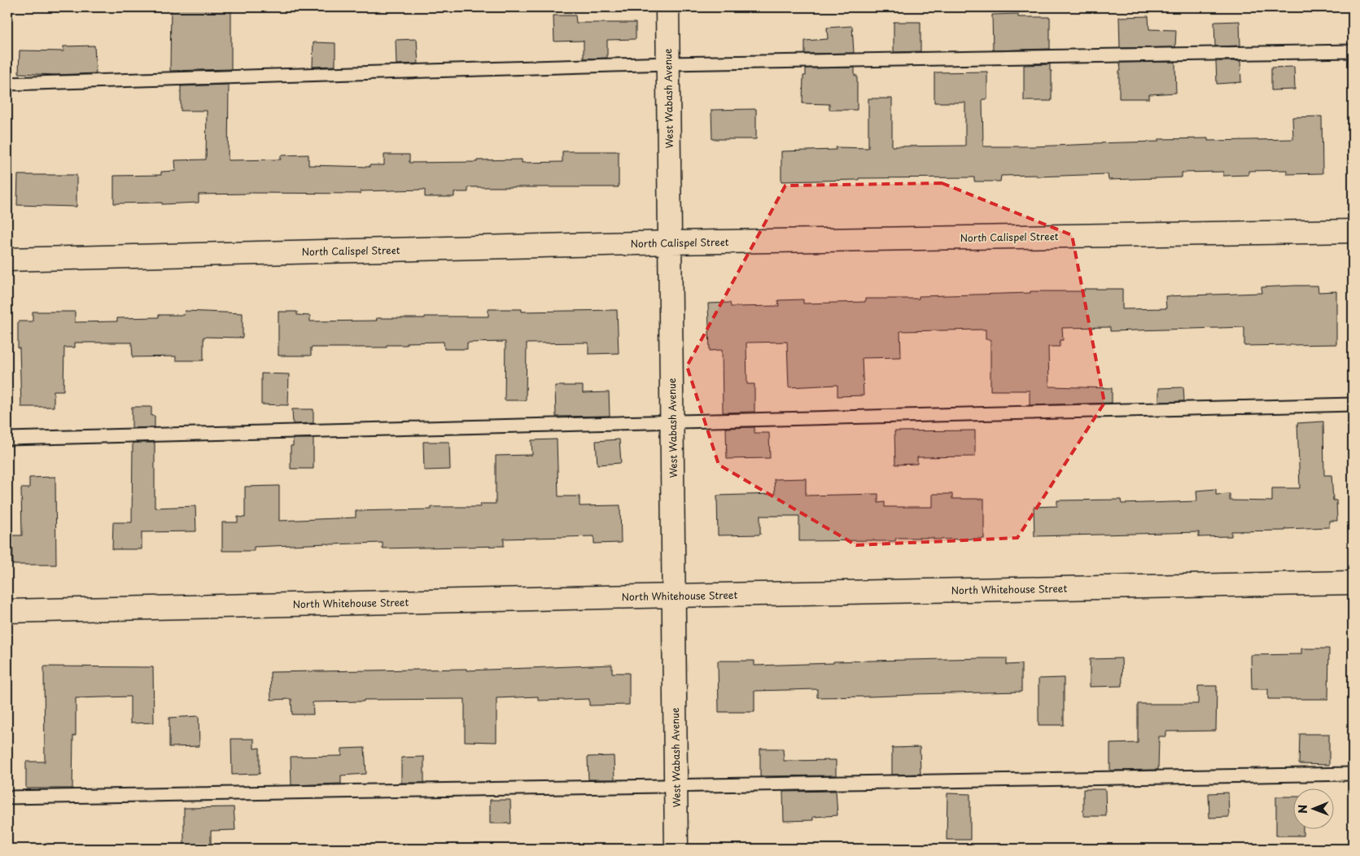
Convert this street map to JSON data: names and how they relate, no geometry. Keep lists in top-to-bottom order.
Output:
{
  "streets": {
    "street": ["West Wabash Avenue", "North Calispel Street", "North Whitehouse Street"]
  },
  "crossings": [
    ["West Wabash Avenue", "North Calispel Street"],
    ["West Wabash Avenue", "North Whitehouse Street"]
  ],
  "north": "left"
}
